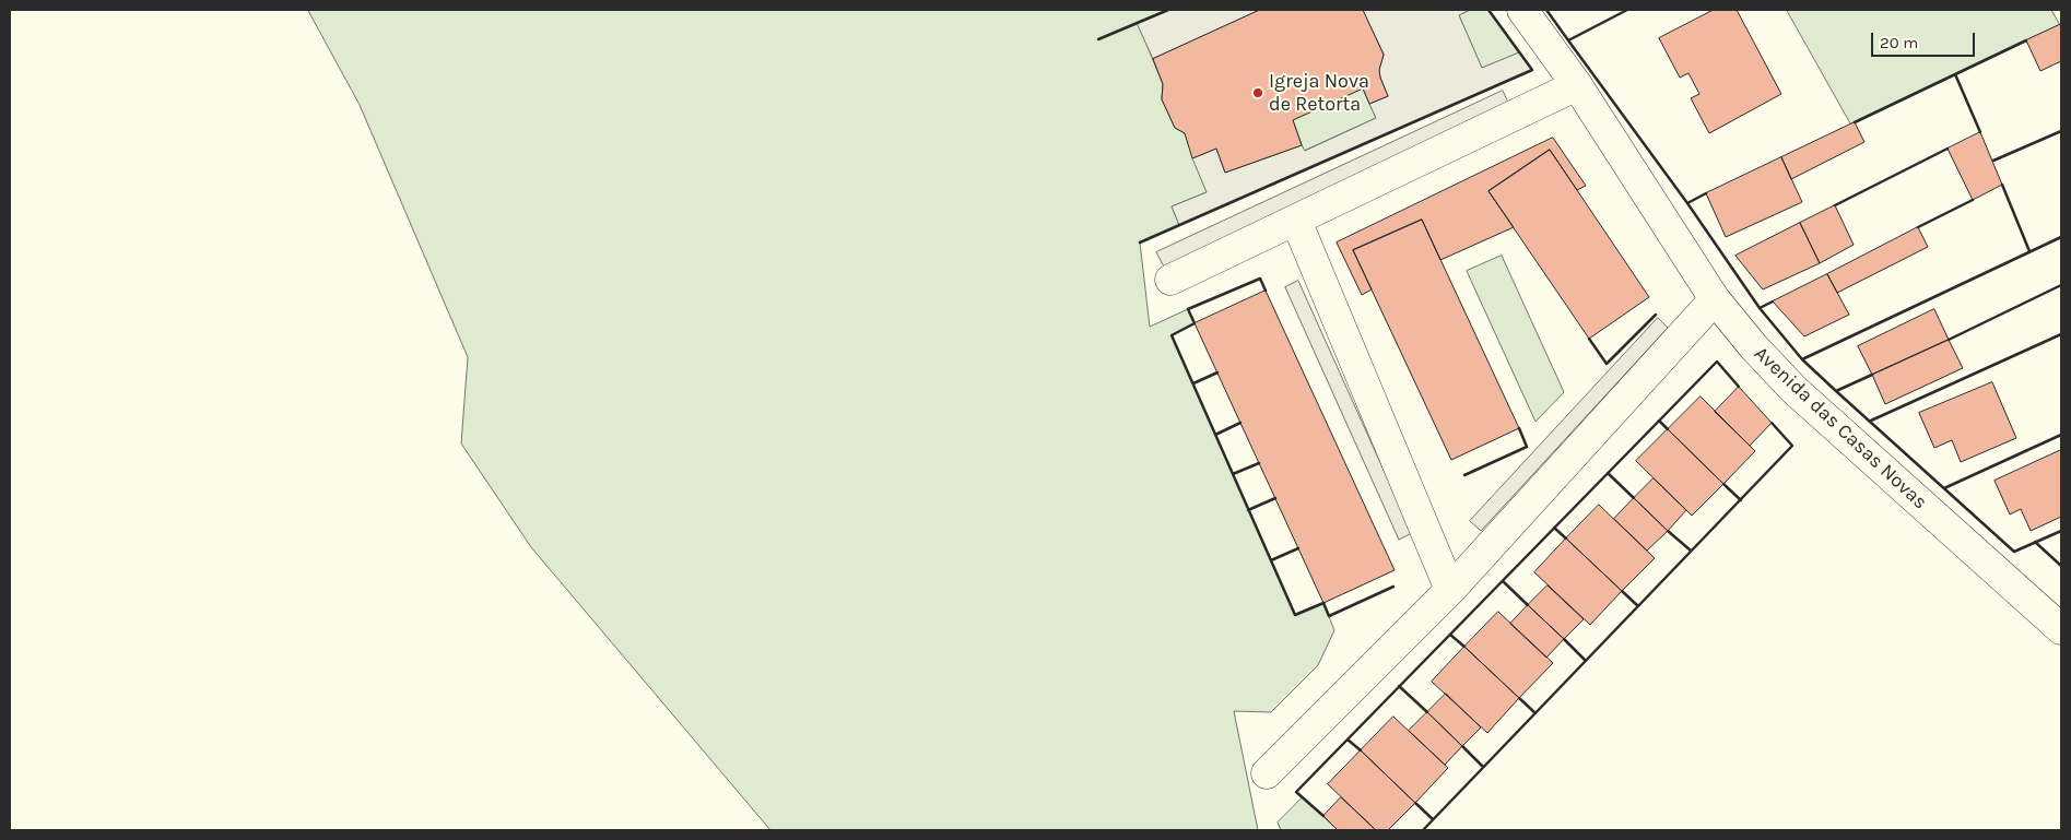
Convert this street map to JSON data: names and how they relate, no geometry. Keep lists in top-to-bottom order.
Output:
{
  "streets": {
    "street": ["Avenida das Casas Novas"]
  },
  "places": ["Igreja Nova de Retorta"],
  "scale_bar": "20 m"
}
